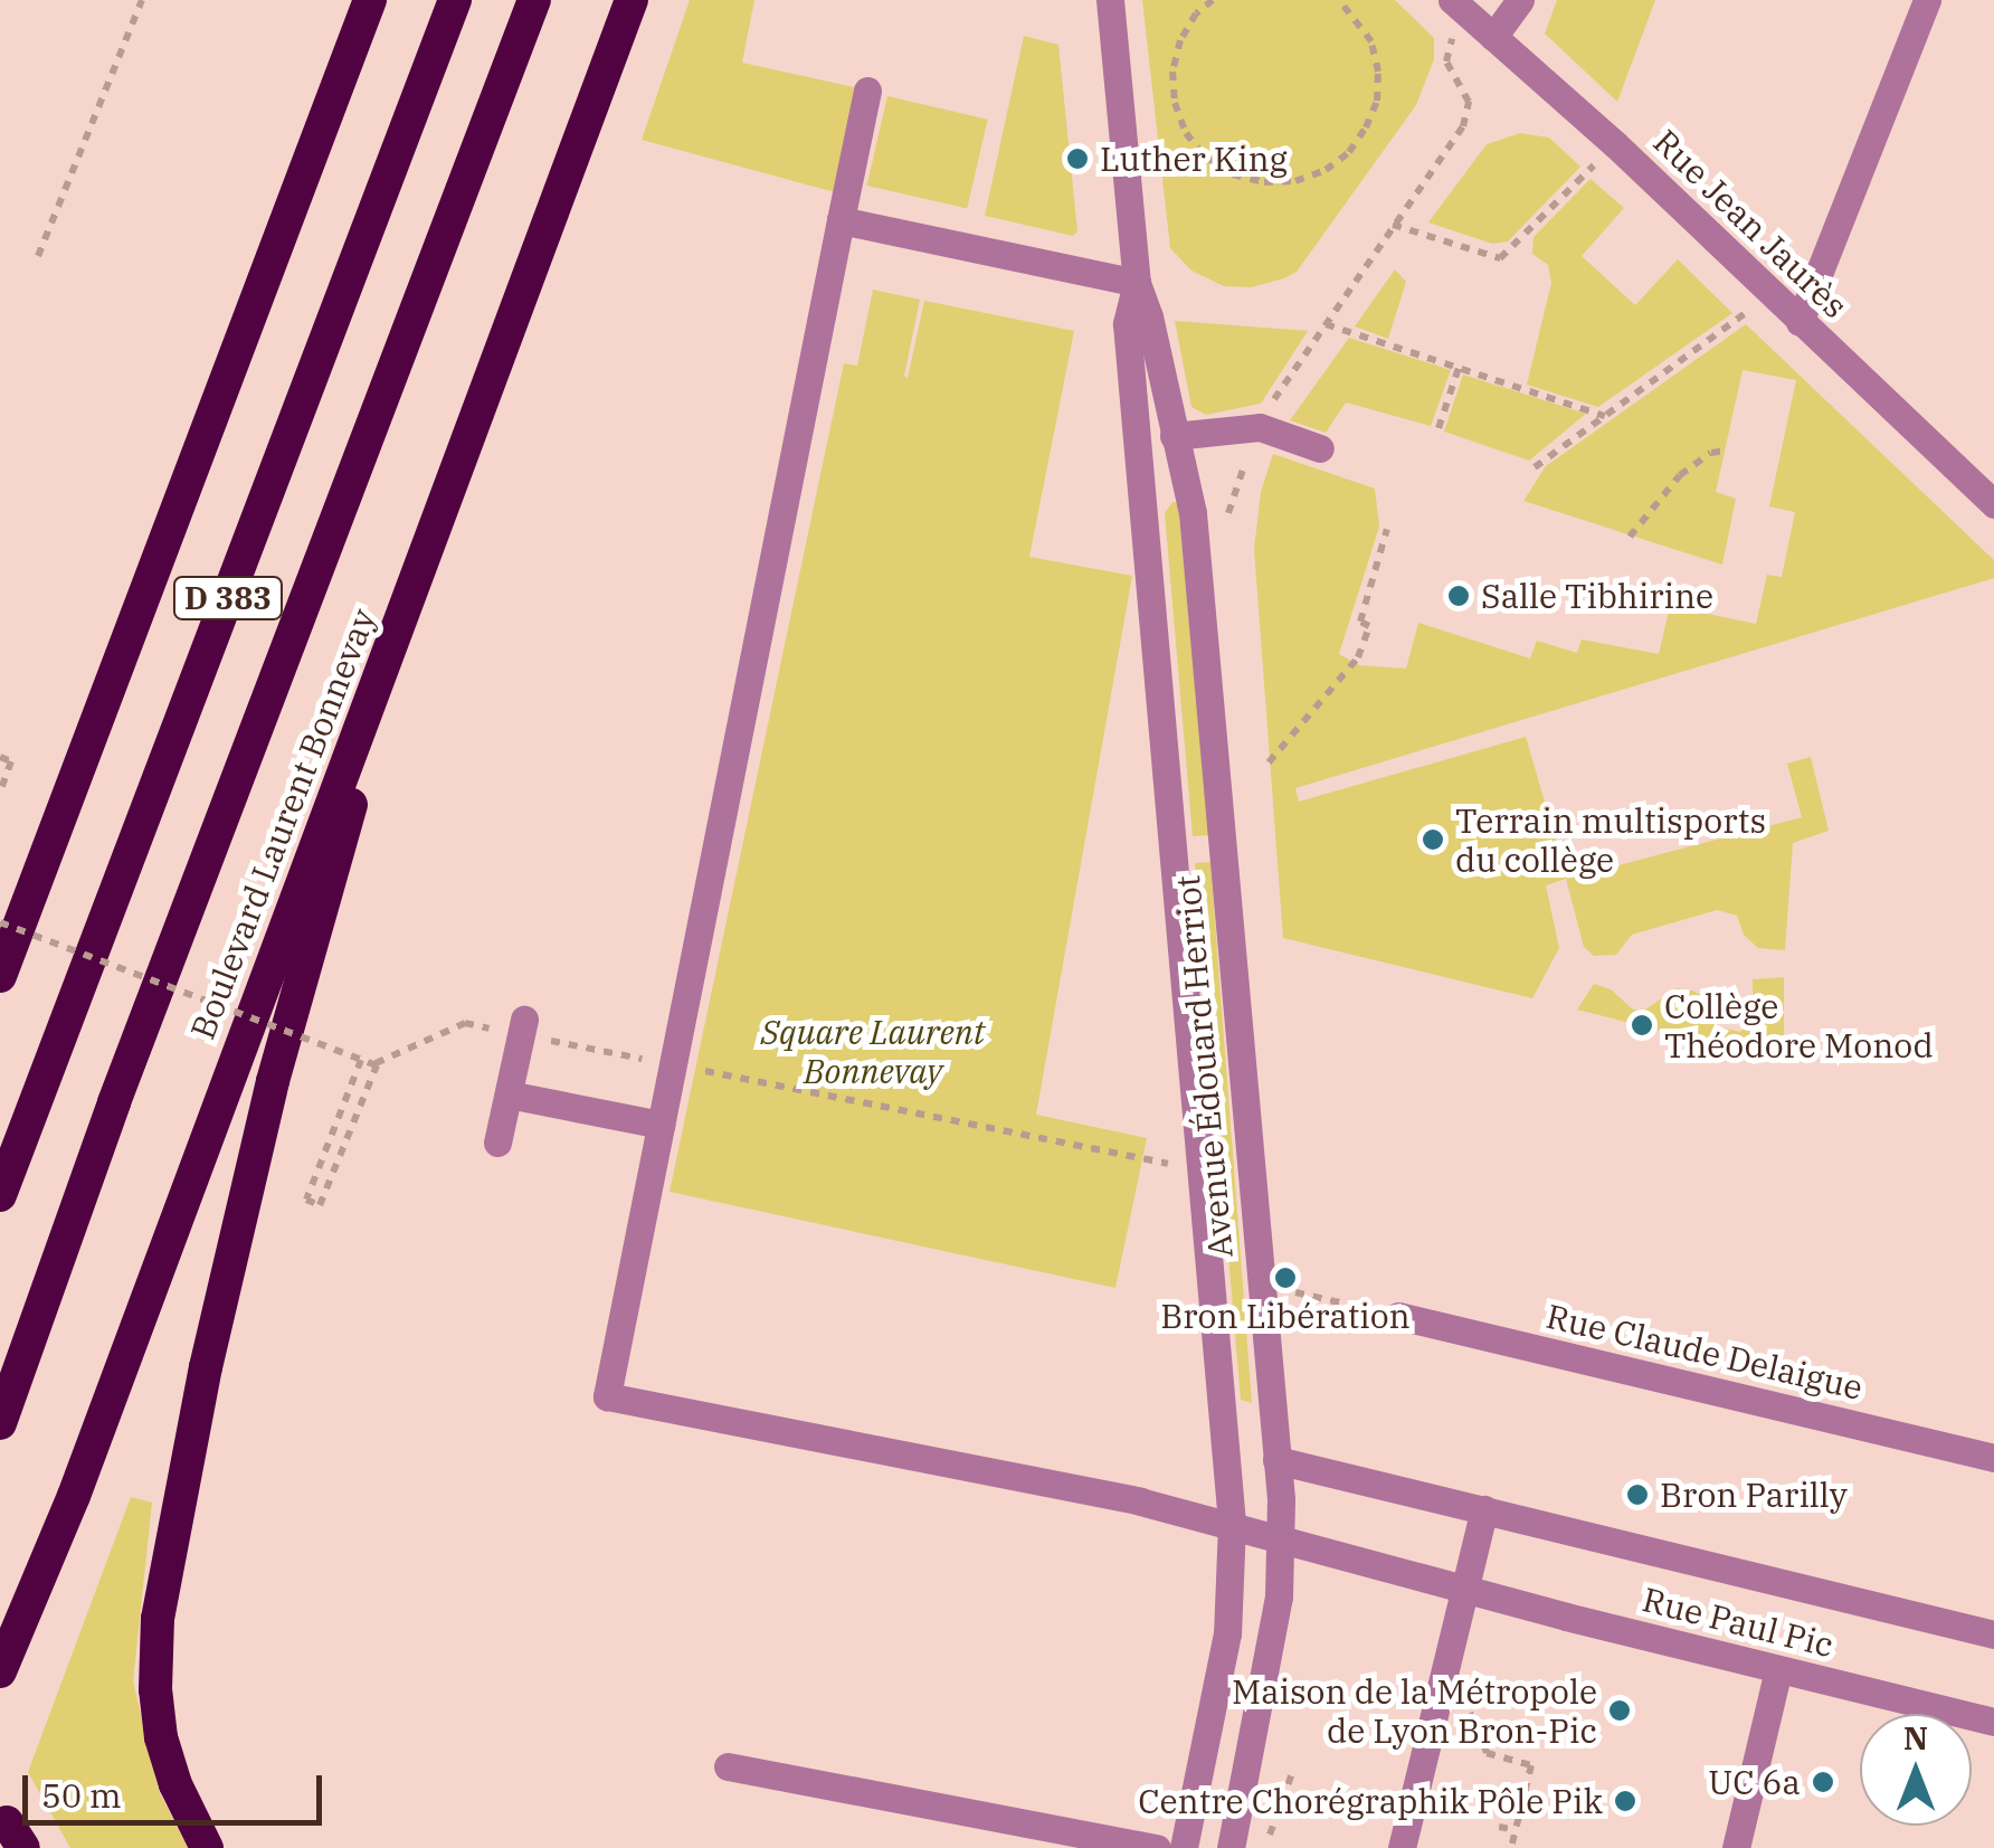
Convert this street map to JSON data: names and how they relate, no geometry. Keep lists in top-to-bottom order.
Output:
{
  "streets": {
    "highway": ["D 383", "Boulevard Laurent Bonnevay"],
    "street": [
      "Rue Jean Jaurès",
      "Avenue Édouard Herriot",
      "Rue Claude Delaigue",
      "Rue Paul Pic"
    ]
  },
  "crossings": [
    ["Avenue Édouard Herriot", "Rue Paul Pic"]
  ],
  "parks": ["Square Laurent Bonnevay"],
  "places": [
    "Luther King",
    "Salle Tibhirine",
    "Terrain multisports du collège",
    "Collège Théodore Monod",
    "Bron Libération",
    "Bron Parilly",
    "Maison de la Métropole de Lyon Bron-Pic",
    "UC 6a",
    "Centre Chorégraphik Pôle Pik"
  ],
  "scale_bar": "50 m",
  "north": "top"
}
